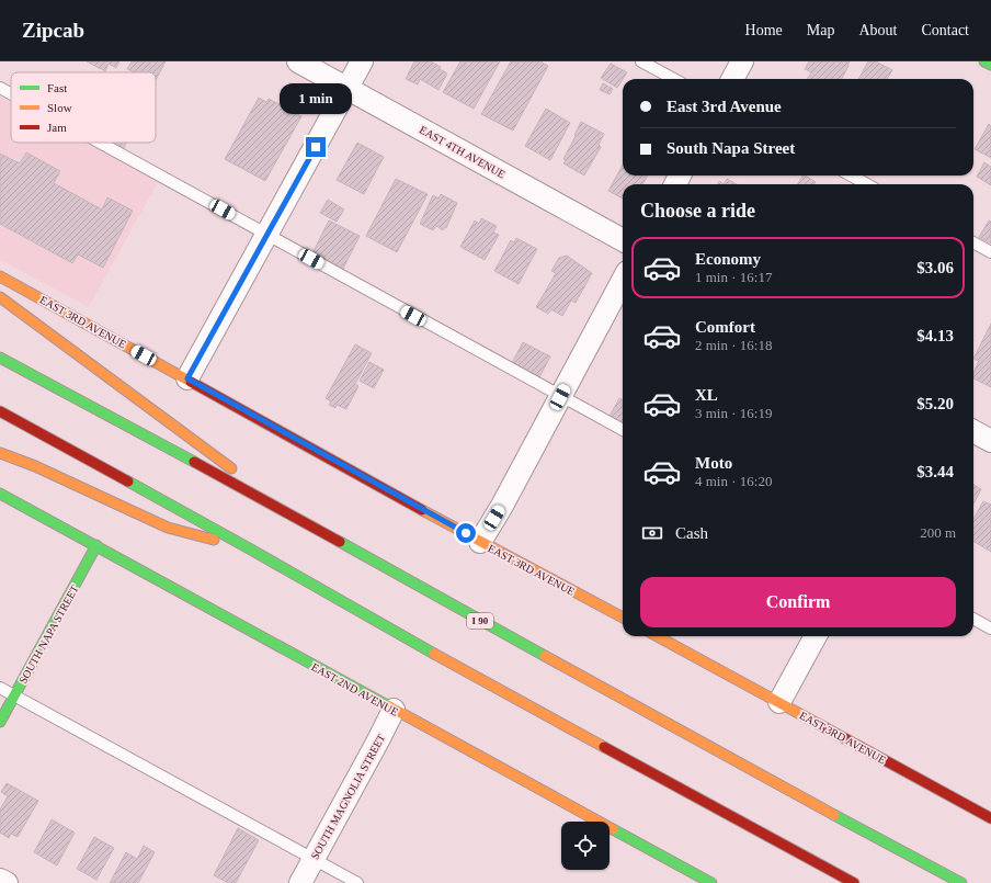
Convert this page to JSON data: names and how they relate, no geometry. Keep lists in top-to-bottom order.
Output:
{
  "streets": {
    "main road": [
      "EAST 3RD AVENUE",
      "I 90",
      "SOUTH NAPA STREET",
      "EAST 2ND AVENUE"
    ],
    "street": ["EAST 4TH AVENUE", "SOUTH MAGNOLIA STREET"]
  },
  "crossings": [
    ["SOUTH NAPA STREET", "EAST 2ND AVENUE"],
    ["EAST 2ND AVENUE", "SOUTH MAGNOLIA STREET"]
  ],
  "legend": ["Fast", "Slow", "Jam"],
  "page": {
    "header": "Zipcab",
    "nav": [
      "Home",
      "Map",
      "About",
      "Contact"
    ],
    "banner": ["East 3rd Avenue", "South Napa Street"],
    "bubble": "1 min",
    "heading": "Choose a ride",
    "list": [
      {
        "name": "Economy",
        "note": "1 min · 16:17",
        "value": "$3.06"
      },
      {
        "name": "Comfort",
        "note": "2 min · 16:18",
        "value": "$4.13"
      },
      {
        "name": "XL",
        "note": "3 min · 16:19",
        "value": "$5.20"
      },
      {
        "name": "Moto",
        "note": "4 min · 16:20",
        "value": "$3.44"
      }
    ],
    "pay": ["Cash", "200 m"],
    "buttons": "Confirm"
  }
}
